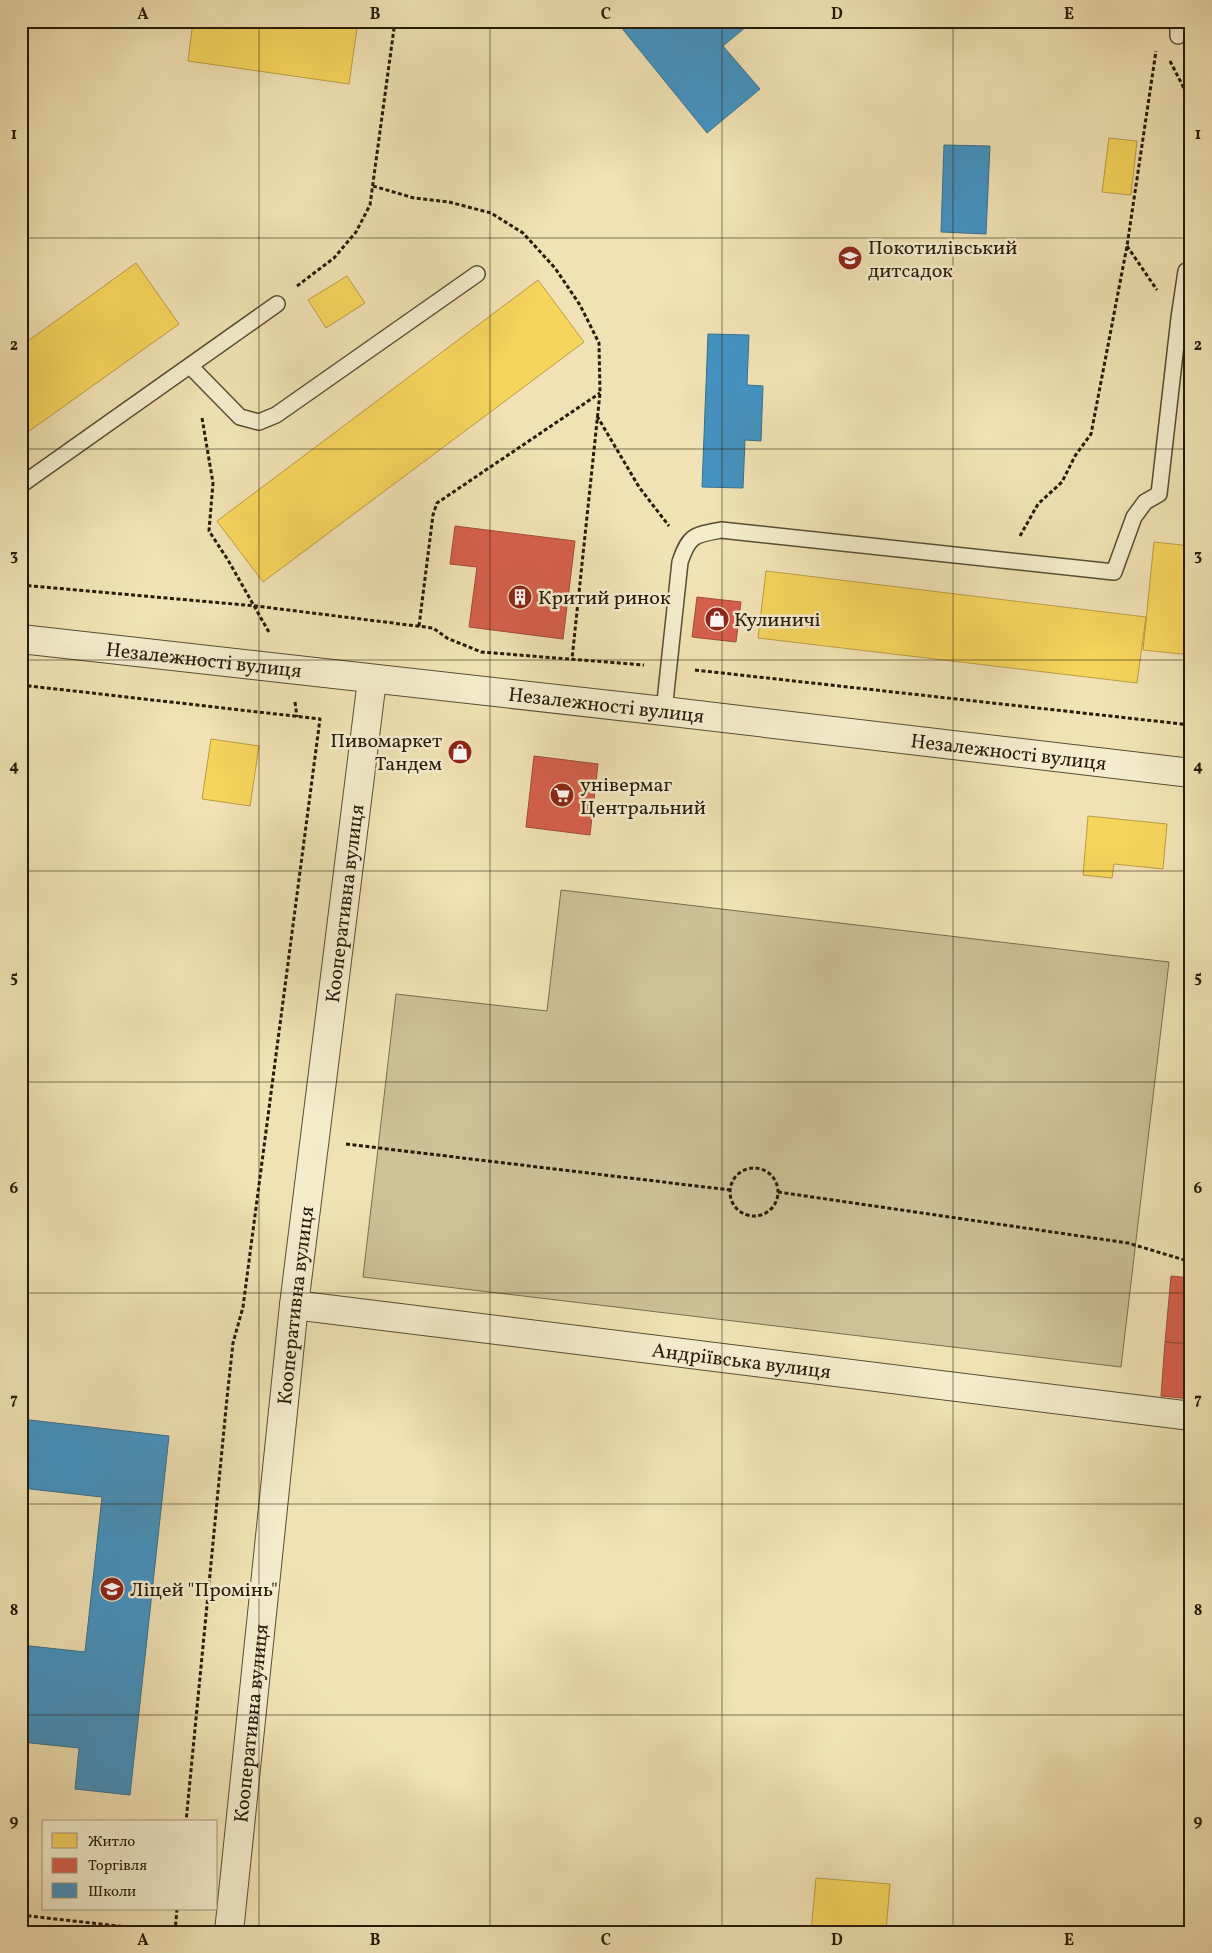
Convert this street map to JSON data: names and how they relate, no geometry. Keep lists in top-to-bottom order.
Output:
{
  "streets": {
    "street": ["Незалежності вулиця", "Кооперативна вулиця", "Андріївська вулиця"]
  },
  "crossings": [
    ["Незалежності вулиця", "Кооперативна вулиця"],
    ["Кооперативна вулиця", "Андріївська вулиця"]
  ],
  "places": {
    "school or university": ["Покотилівський дитсадок", "Ліцей \"Промінь\""],
    "building": ["Критий ринок"],
    "shop": ["Кулиничі", "Пивомаркет Тандем"],
    "supermarket": ["універмаг Центральний"]
  },
  "legend": ["Житло", "Торгівля", "Школи"],
  "grid": {
    "columns": [
      "A",
      "B",
      "C",
      "D",
      "E"
    ],
    "rows": [
      "1",
      "2",
      "3",
      "4",
      "5",
      "6",
      "7",
      "8",
      "9"
    ]
  }
}
